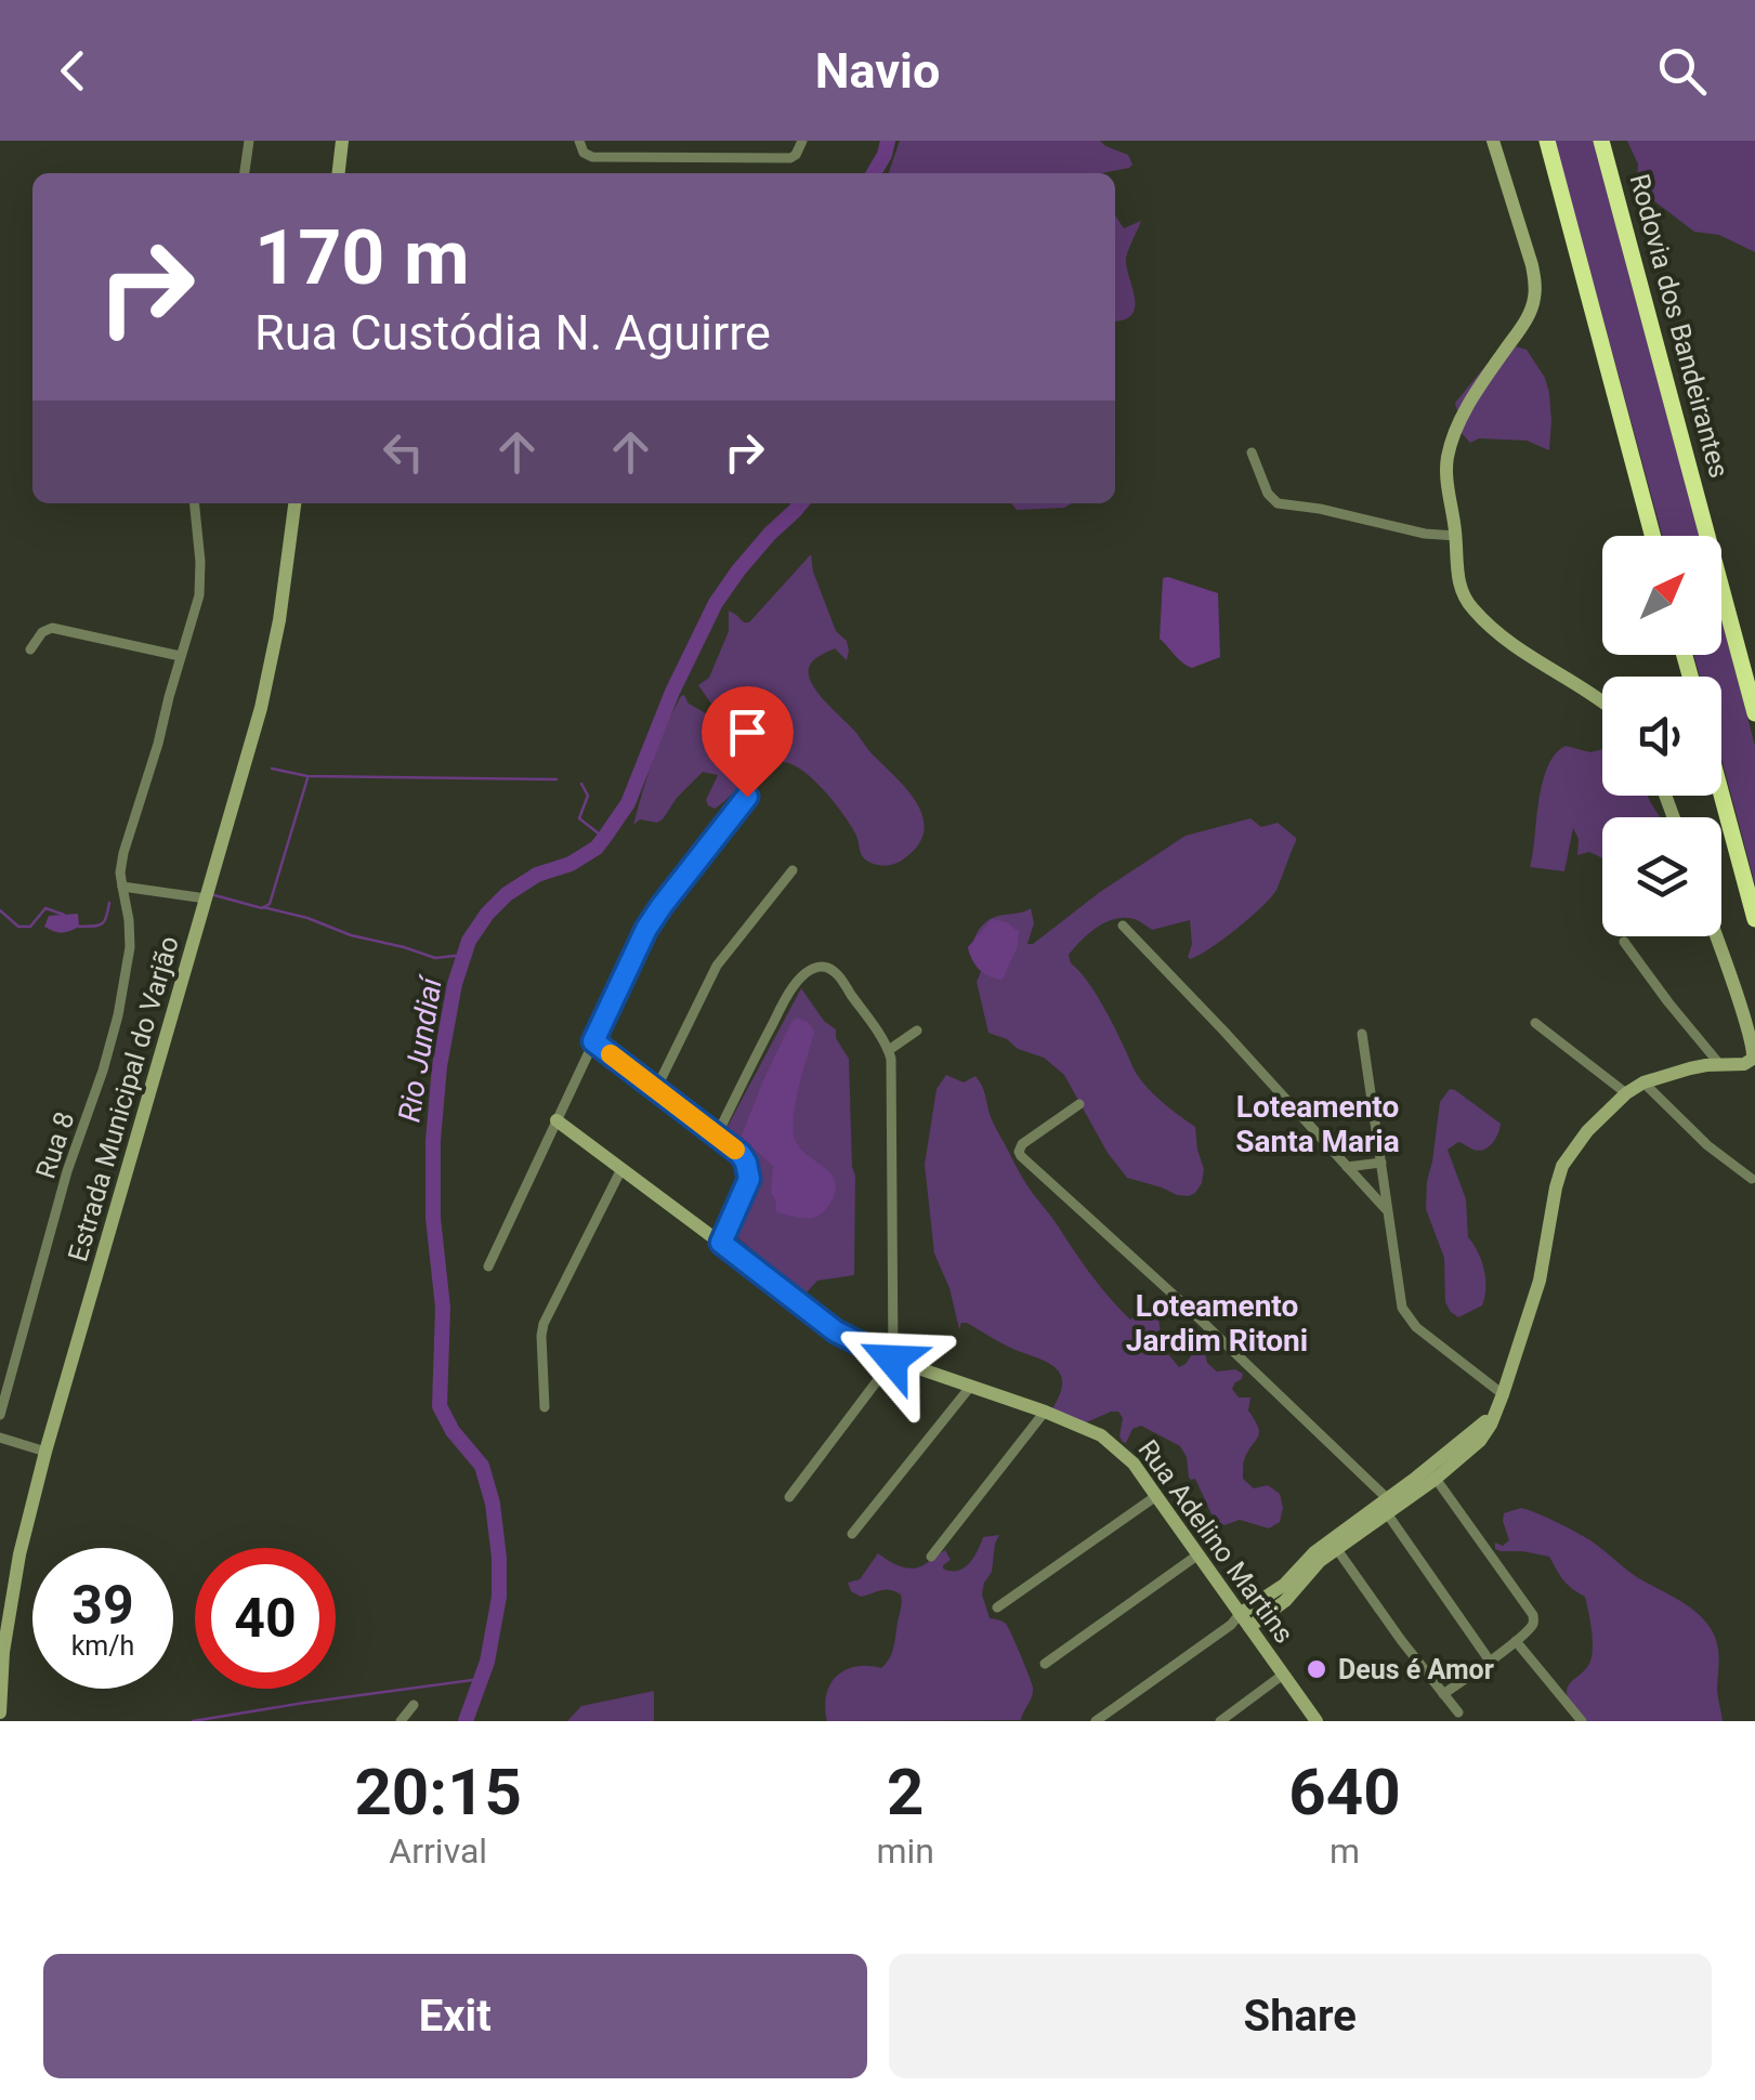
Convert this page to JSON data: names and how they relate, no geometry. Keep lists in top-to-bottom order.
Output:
{
  "streets": {
    "highway": ["Rodovia dos Bandeirantes"],
    "street": ["Estrada Municipal do Varjão", "Rua 8", "Rua Adelino Martins"]
  },
  "districts": ["Loteamento Santa Maria", "Loteamento Jardim Ritoni"],
  "water": ["Rio Jundiaí"],
  "places": ["Deus é Amor"],
  "north": "top right",
  "page": {
    "header": "Navio",
    "turn": ["170 m", "Rua Custódia N. Aguirre"],
    "speed": "39 km/h",
    "limit": "40",
    "eta": [
      "20:15",
      "Arrival",
      "2",
      "min",
      "640",
      "m"
    ],
    "buttons": ["Exit", "Share"]
  }
}
